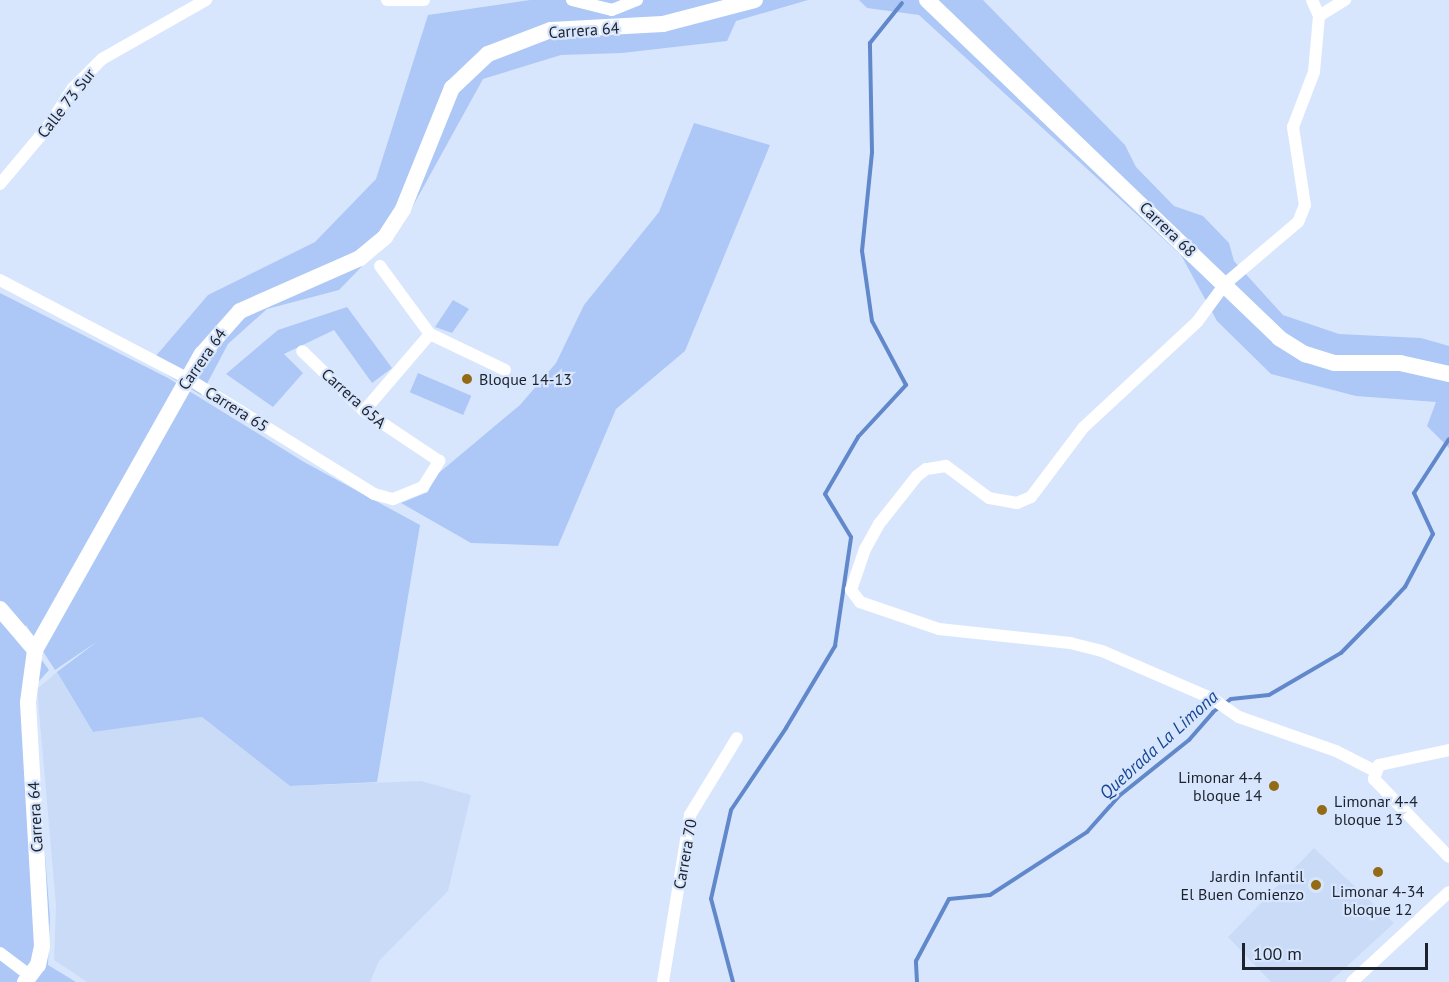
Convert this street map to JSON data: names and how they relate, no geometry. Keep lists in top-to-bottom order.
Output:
{
  "streets": {
    "street": [
      "Carrera 64",
      "Calle 73 Sur",
      "Carrera 68",
      "Carrera 65A",
      "Carrera 65",
      "Carrera 70"
    ]
  },
  "crossings": [
    ["Carrera 64", "Carrera 65"],
    ["Carrera 65A", "Carrera 65"]
  ],
  "water": ["Quebrada La Limona"],
  "places": [
    "Bloque 14-13",
    "Limonar 4-4 bloque 14",
    "Limonar 4-4 bloque 13",
    "Limonar 4-34 bloque 12",
    "Jardin Infantil El Buen Comienzo"
  ],
  "scale_bar": "100 m"
}
